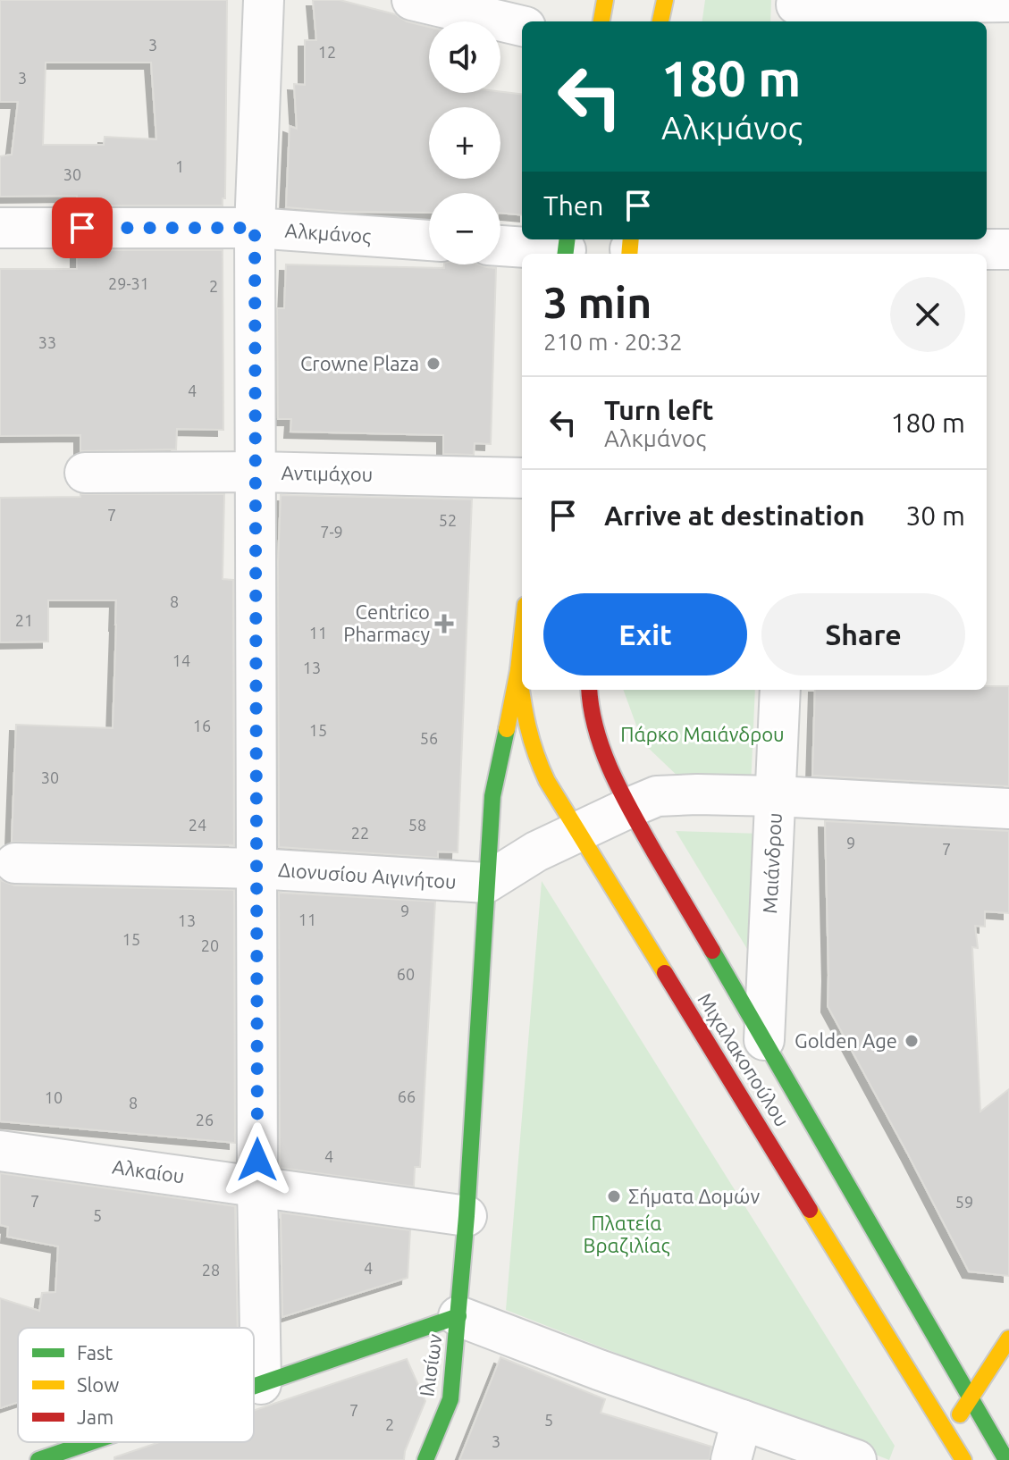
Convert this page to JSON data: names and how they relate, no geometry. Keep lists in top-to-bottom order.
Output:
{
  "streets": {
    "main road": ["Μιχαλακοπούλου", "Ιλισίων"],
    "street": [
      "Αλκμάνος",
      "Αντιμάχου",
      "Μαιάνδρου",
      "Διονυσίου Αιγινήτου",
      "Αλκαίου"
    ]
  },
  "crossings": [
    ["Μαιάνδρου", "Μιχαλακοπούλου"],
    ["Διονυσίου Αιγινήτου", "Μιχαλακοπούλου"],
    ["Μιχαλακοπούλου", "Αλκαίου"],
    ["Μιχαλακοπούλου", "Ιλισίων"]
  ],
  "parks": ["Πάρκο Μαιάνδρου", "Πλατεία Βραζιλίας"],
  "places": {
    "other": ["Crowne Plaza", "Golden Age", "Σήματα Δομών"],
    "health": ["Centrico Pharmacy"]
  },
  "house_numbers": [
    "3",
    "12",
    "3",
    "1",
    "30",
    "29-31",
    "2",
    "33",
    "4",
    "7",
    "52",
    "7-9",
    "8",
    "21",
    "11",
    "14",
    "13",
    "16",
    "15",
    "56",
    "30",
    "24",
    "58",
    "22",
    "9",
    "7",
    "9",
    "11",
    "13",
    "15",
    "20",
    "60",
    "66",
    "10",
    "8",
    "26",
    "4",
    "7",
    "59",
    "5",
    "4",
    "28",
    "7",
    "5",
    "2",
    "3"
  ],
  "legend": ["Fast", "Slow", "Jam"],
  "page": {
    "map_buttons": ["+", "−"],
    "turn": ["180 m", "Αλκμάνος"],
    "then": "Then",
    "heading": ["3 min", "210 m · 20:32"],
    "list": [
      {
        "name": "Turn left",
        "note": "Αλκμάνος",
        "value": "180 m"
      },
      {
        "name": "Arrive at destination",
        "value": "30 m"
      }
    ],
    "buttons": ["Exit", "Share"]
  }
}
